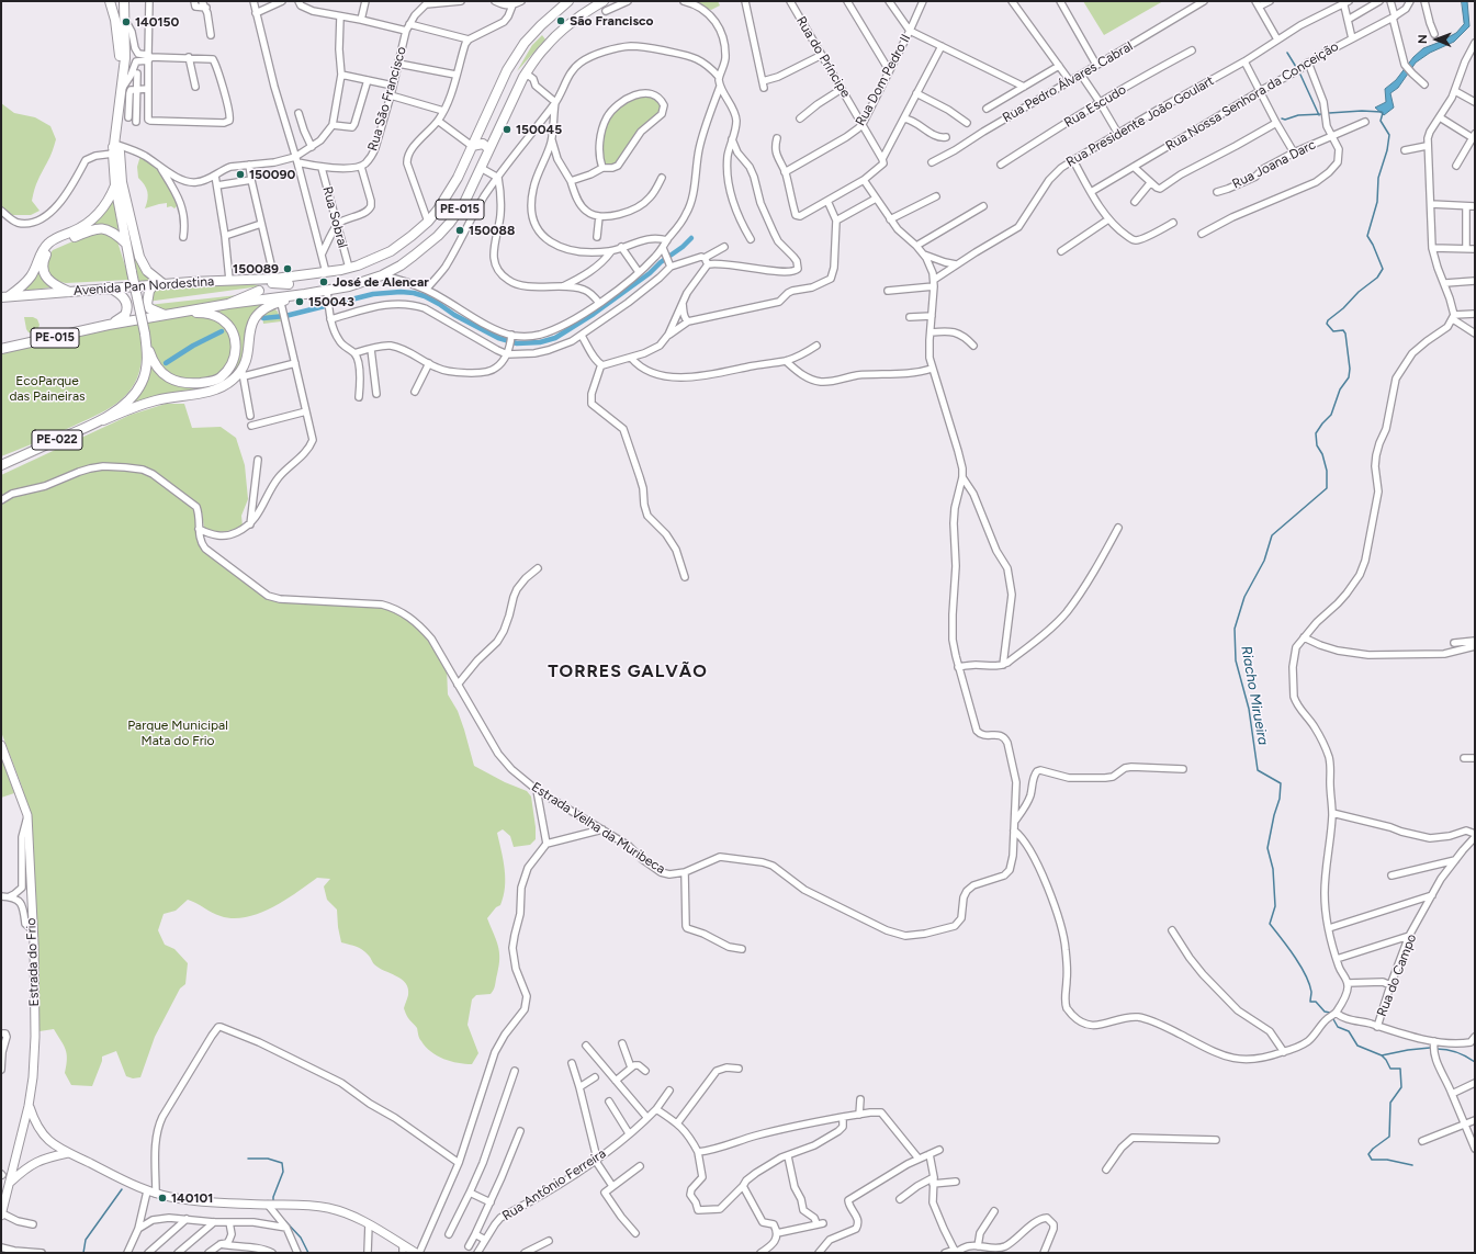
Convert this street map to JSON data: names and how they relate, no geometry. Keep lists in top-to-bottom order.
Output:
{
  "streets": {
    "highway": ["PE-015", "Avenida Pan Nordestina", "PE-022"],
    "main road": ["Estrada do Frio"],
    "street": [
      "Rua do Príncipe",
      "Rua Dom Pedro II",
      "Rua Pedro Álvares Cabral",
      "Rua Nossa Senhora da Conceição",
      "Rua São Francisco",
      "Rua Escudo",
      "Rua Presidente João Goulart",
      "Rua Joana Darc",
      "Rua Sobral",
      "Estrada Velha da Muribeca",
      "Rua do Campo",
      "Rua Antônio Ferreira"
    ]
  },
  "crossings": [
    ["Rua do Príncipe", "Rua Dom Pedro II"],
    ["Rua São Francisco", "Rua Sobral"],
    ["Rua Sobral", "Avenida Pan Nordestina"]
  ],
  "districts": ["TORRES GALVÃO"],
  "water": ["Riacho Mirueira"],
  "parks": ["EcoParque das Paineiras", "Parque Municipal Mata do Frio"],
  "places": [
    "São Francisco",
    "140150",
    "150045",
    "150090",
    "150088",
    "150089",
    "José de Alencar",
    "150043",
    "140101"
  ],
  "north": "left"
}
